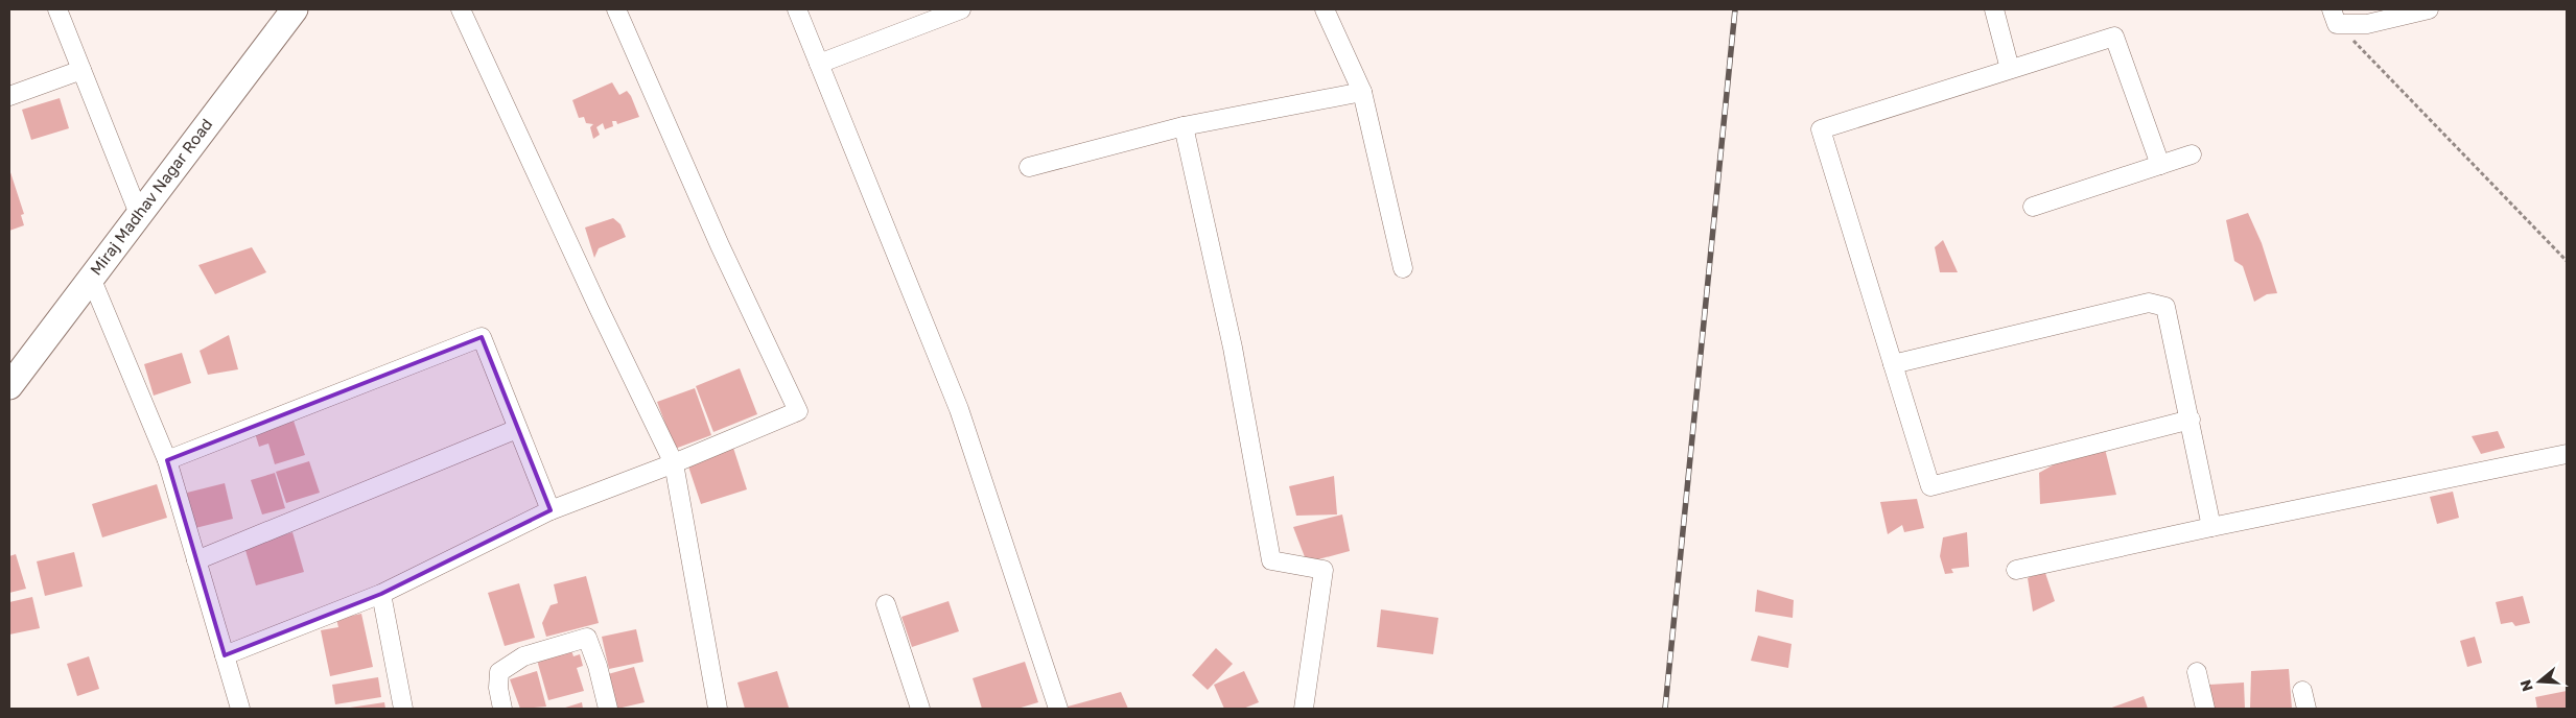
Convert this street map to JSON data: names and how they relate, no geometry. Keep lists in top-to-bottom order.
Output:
{
  "streets": {
    "street": ["Miraj Madhav Nagar Road"]
  },
  "north": "left"
}
